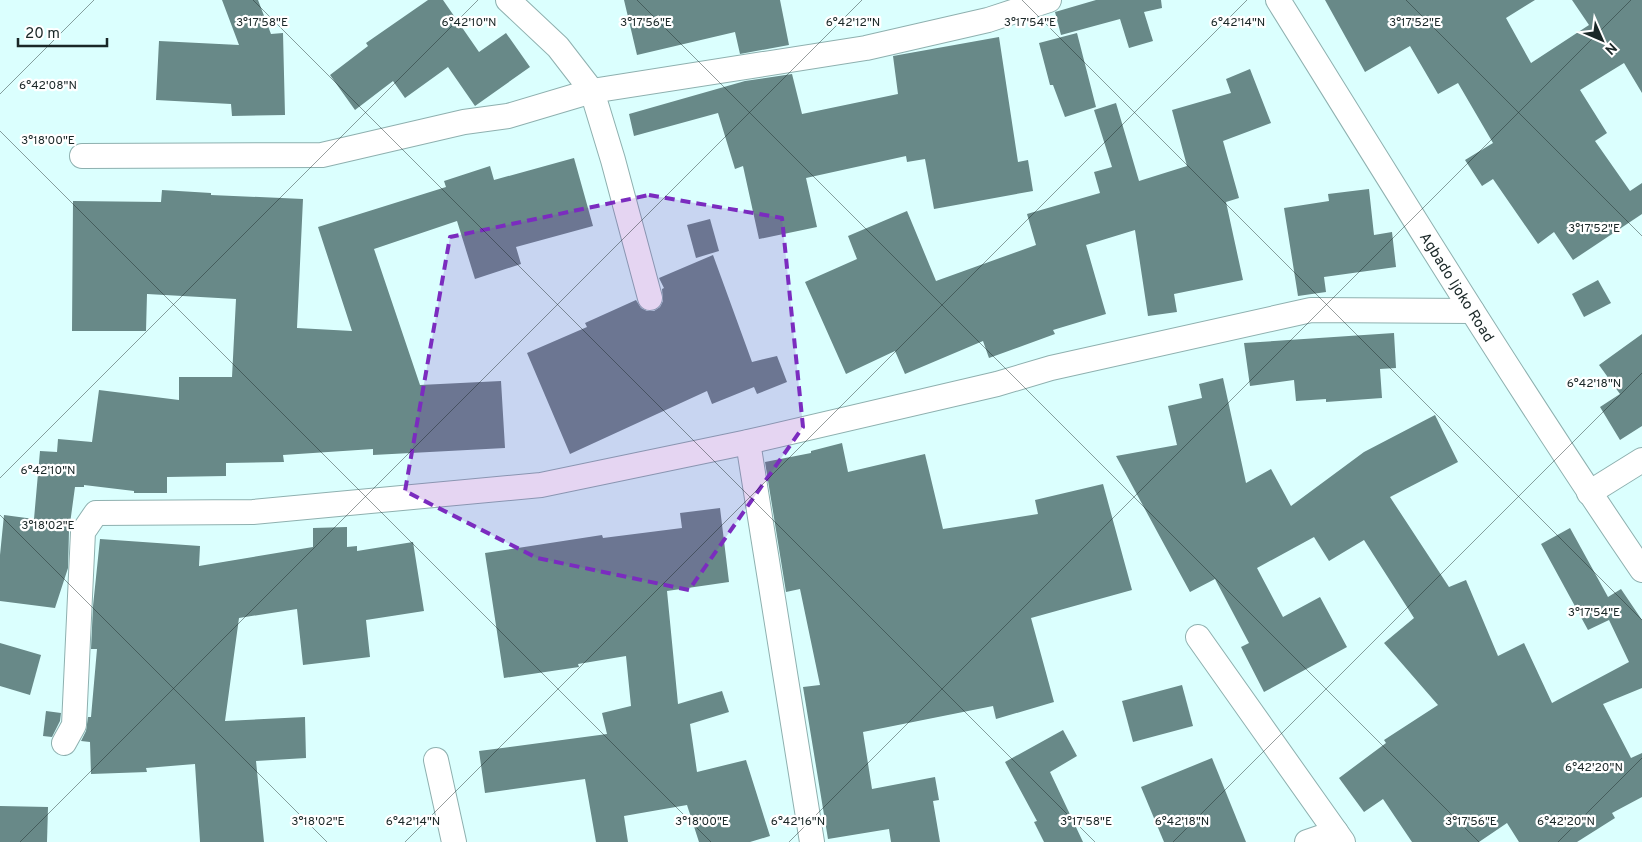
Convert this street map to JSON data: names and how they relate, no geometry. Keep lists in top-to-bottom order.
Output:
{
  "streets": {
    "street": ["Agbado Ijoko Road"]
  },
  "scale_bar": "20 m",
  "north": "bottom right",
  "coordinates": [
    "3°17'58\"E",
    "6°42'10\"N",
    "3°17'56\"E",
    "6°42'12\"N",
    "3°17'54\"E",
    "6°42'14\"N",
    "3°17'52\"E",
    "6°42'08\"N",
    "3°18'00\"E",
    "6°42'18\"N",
    "3°18'02\"E",
    "6°42'20\"N",
    "6°42'16\"N"
  ]
}
